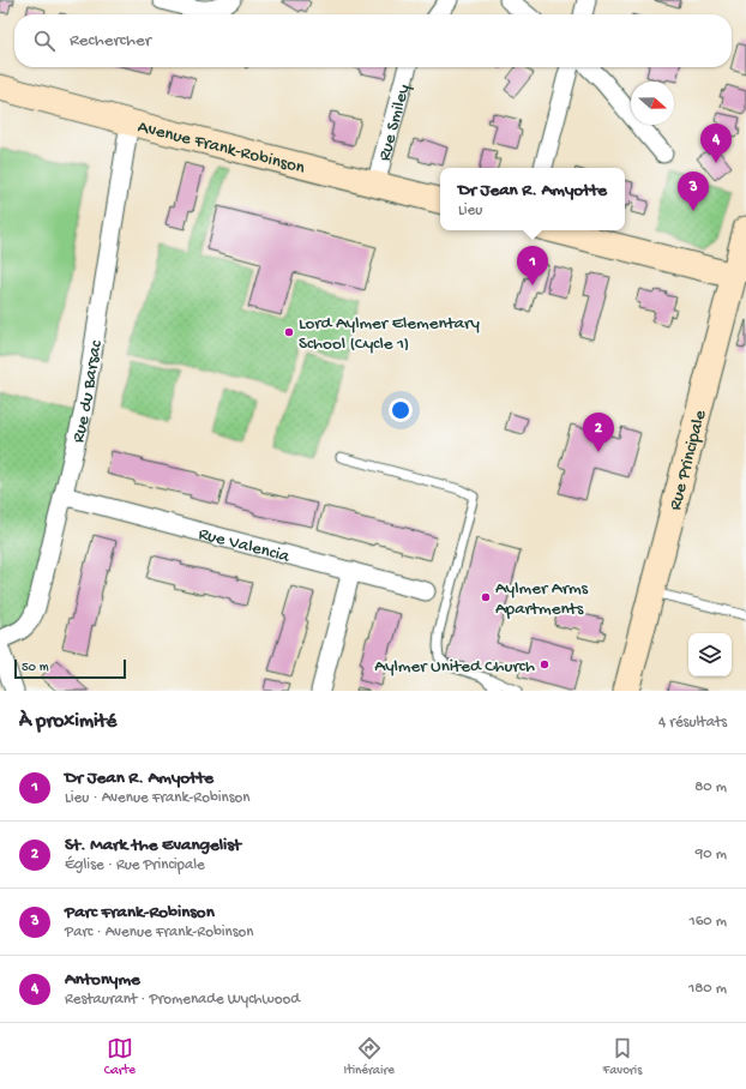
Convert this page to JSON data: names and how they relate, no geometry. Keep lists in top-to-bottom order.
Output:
{
  "streets": {
    "main road": ["Avenue Frank-Robinson", "Rue Principale"],
    "street": ["Rue Smiley", "Rue du Barsac", "Rue Valencia"]
  },
  "crossings": [
    ["Rue Smiley", "Avenue Frank-Robinson"],
    ["Avenue Frank-Robinson", "Rue du Barsac"],
    ["Rue du Barsac", "Rue Valencia"]
  ],
  "places": ["Lord Aylmer Elementary School (Cycle 1)", "Aylmer Arms Apartments", "Aylmer United Church"],
  "scale_bar": "50 m",
  "north": "right",
  "page": {
    "search": "Rechercher",
    "pins": [
      "4",
      "3",
      "1",
      "2"
    ],
    "popup": ["Dr Jean R. Amyotte", "Lieu"],
    "scale": "50 m",
    "heading": ["À proximité", "4 résultats"],
    "list": [
      {
        "mark": "1",
        "name": "Dr Jean R. Amyotte",
        "note": "Lieu · Avenue Frank-Robinson",
        "value": "80 m"
      },
      {
        "mark": "2",
        "name": "St. Mark the Evangelist",
        "note": "Église · Rue Principale",
        "value": "90 m"
      },
      {
        "mark": "3",
        "name": "Parc Frank-Robinson",
        "note": "Parc · Avenue Frank-Robinson",
        "value": "160 m"
      },
      {
        "mark": "4",
        "name": "Antonyme",
        "note": "Restaurant · Promenade Wychwood",
        "value": "180 m"
      }
    ],
    "nav": ["Carte", "Itinéraire", "Favoris"]
  }
}
